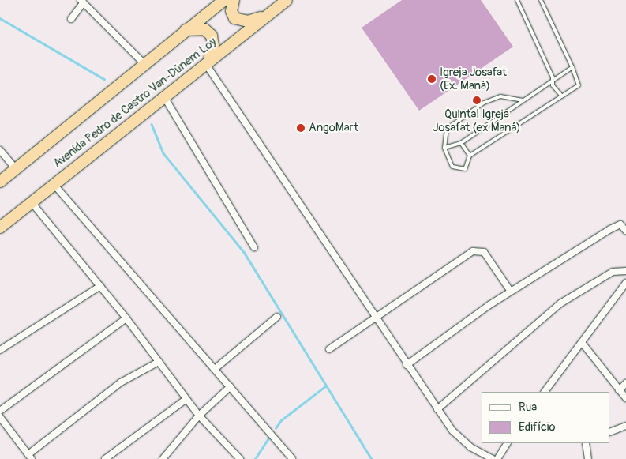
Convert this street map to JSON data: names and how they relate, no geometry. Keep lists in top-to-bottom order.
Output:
{
  "streets": {
    "highway": ["Avenida Pedro de Castro Van-Dúnem Loy"]
  },
  "places": ["Igreja Josafat (Ex. Maná)", "Quintal Igreja Josafat (ex Maná)", "AngoMart"],
  "legend": ["Rua", "Edifício"]
}
